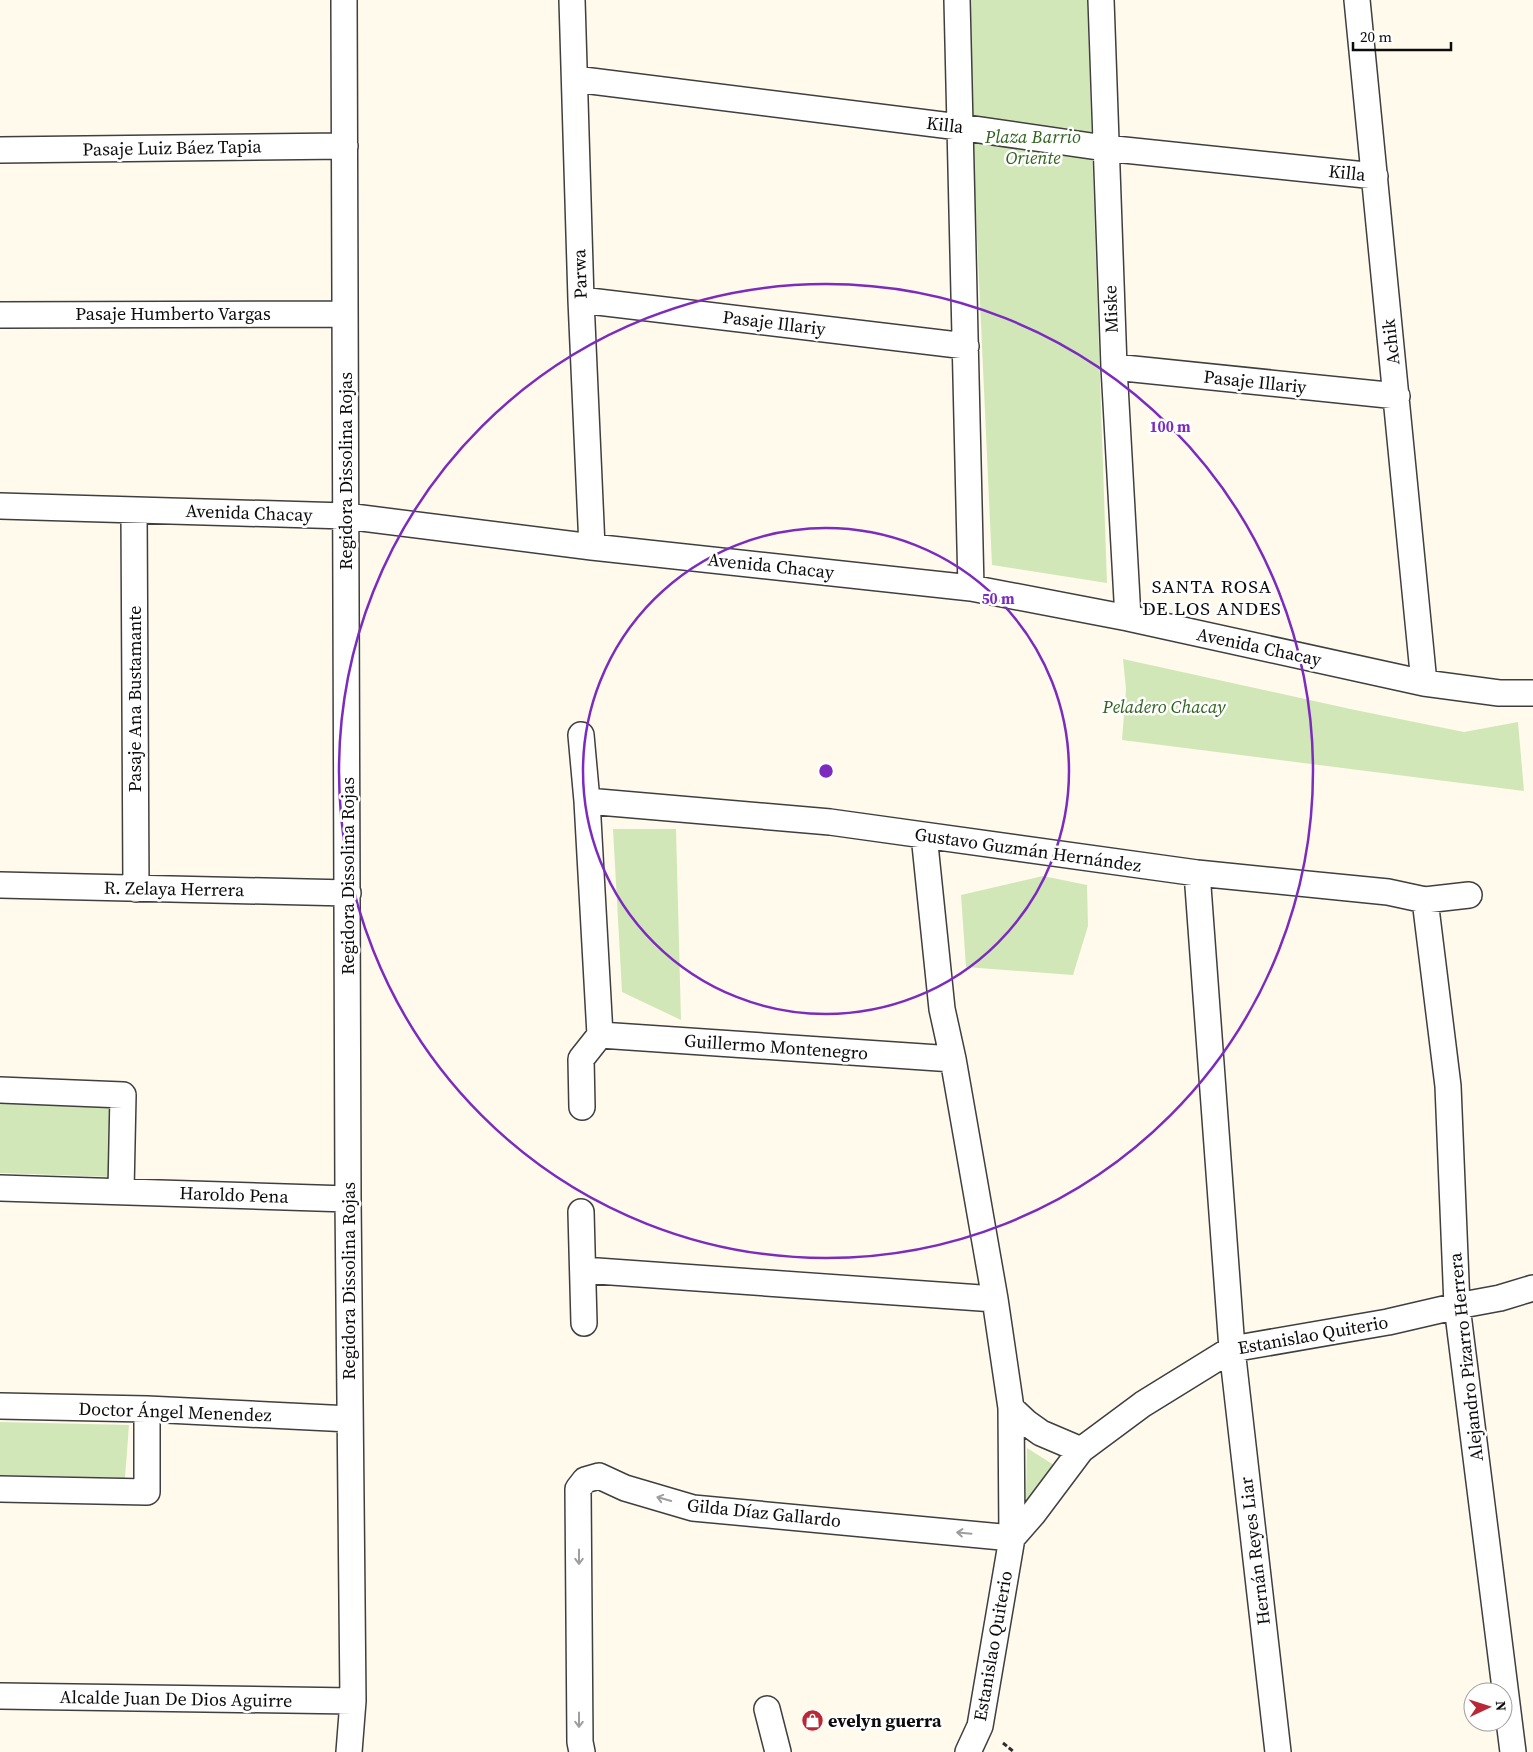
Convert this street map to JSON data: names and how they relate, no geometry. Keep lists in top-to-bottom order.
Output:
{
  "streets": {
    "street": [
      "Killa",
      "Pasaje Luiz Báez Tapia",
      "Parwa",
      "Miske",
      "Pasaje Humberto Vargas",
      "Pasaje Illariy",
      "Achik",
      "Regidora Dissolina Rojas",
      "Avenida Chacay",
      "Pasaje Ana Bustamante",
      "Gustavo Guzmán Hernández",
      "R. Zelaya Herrera",
      "Guillermo Montenegro",
      "Haroldo Pena",
      "Estanislao Quiterio",
      "Alejandro Pizarro Herrera",
      "Doctor Ángel Menendez",
      "Gilda Díaz Gallardo",
      "Hernán Reyes Liar",
      "Alcalde Juan De Dios Aguirre"
    ]
  },
  "crossings": [
    ["Killa", "Parwa"],
    ["Killa", "Miske"],
    ["Killa", "Achik"],
    ["Pasaje Luiz Báez Tapia", "Regidora Dissolina Rojas"],
    ["Parwa", "Pasaje Illariy"],
    ["Parwa", "Avenida Chacay"],
    ["Miske", "Pasaje Illariy"],
    ["Miske", "Avenida Chacay"],
    ["Pasaje Humberto Vargas", "Regidora Dissolina Rojas"],
    ["Pasaje Illariy", "Achik"],
    ["Achik", "Avenida Chacay"],
    ["Regidora Dissolina Rojas", "Avenida Chacay"],
    ["Regidora Dissolina Rojas", "R. Zelaya Herrera"],
    ["Regidora Dissolina Rojas", "Haroldo Pena"],
    ["Regidora Dissolina Rojas", "Doctor Ángel Menendez"],
    ["Regidora Dissolina Rojas", "Alcalde Juan De Dios Aguirre"],
    ["Avenida Chacay", "Pasaje Ana Bustamante"],
    ["Pasaje Ana Bustamante", "R. Zelaya Herrera"],
    ["Gustavo Guzmán Hernández", "Estanislao Quiterio"],
    ["Gustavo Guzmán Hernández", "Alejandro Pizarro Herrera"],
    ["Gustavo Guzmán Hernández", "Hernán Reyes Liar"],
    ["Guillermo Montenegro", "Estanislao Quiterio"],
    ["Estanislao Quiterio", "Alejandro Pizarro Herrera"],
    ["Estanislao Quiterio", "Gilda Díaz Gallardo"],
    ["Estanislao Quiterio", "Hernán Reyes Liar"]
  ],
  "districts": ["SANTA ROSA DE LOS ANDES"],
  "parks": ["Plaza Barrio Oriente", "Peladero Chacay"],
  "places": {
    "shop": ["evelyn guerra"]
  },
  "scale_bar": "20 m",
  "north": "right",
  "rings": ["100 m", "50 m"]
}
